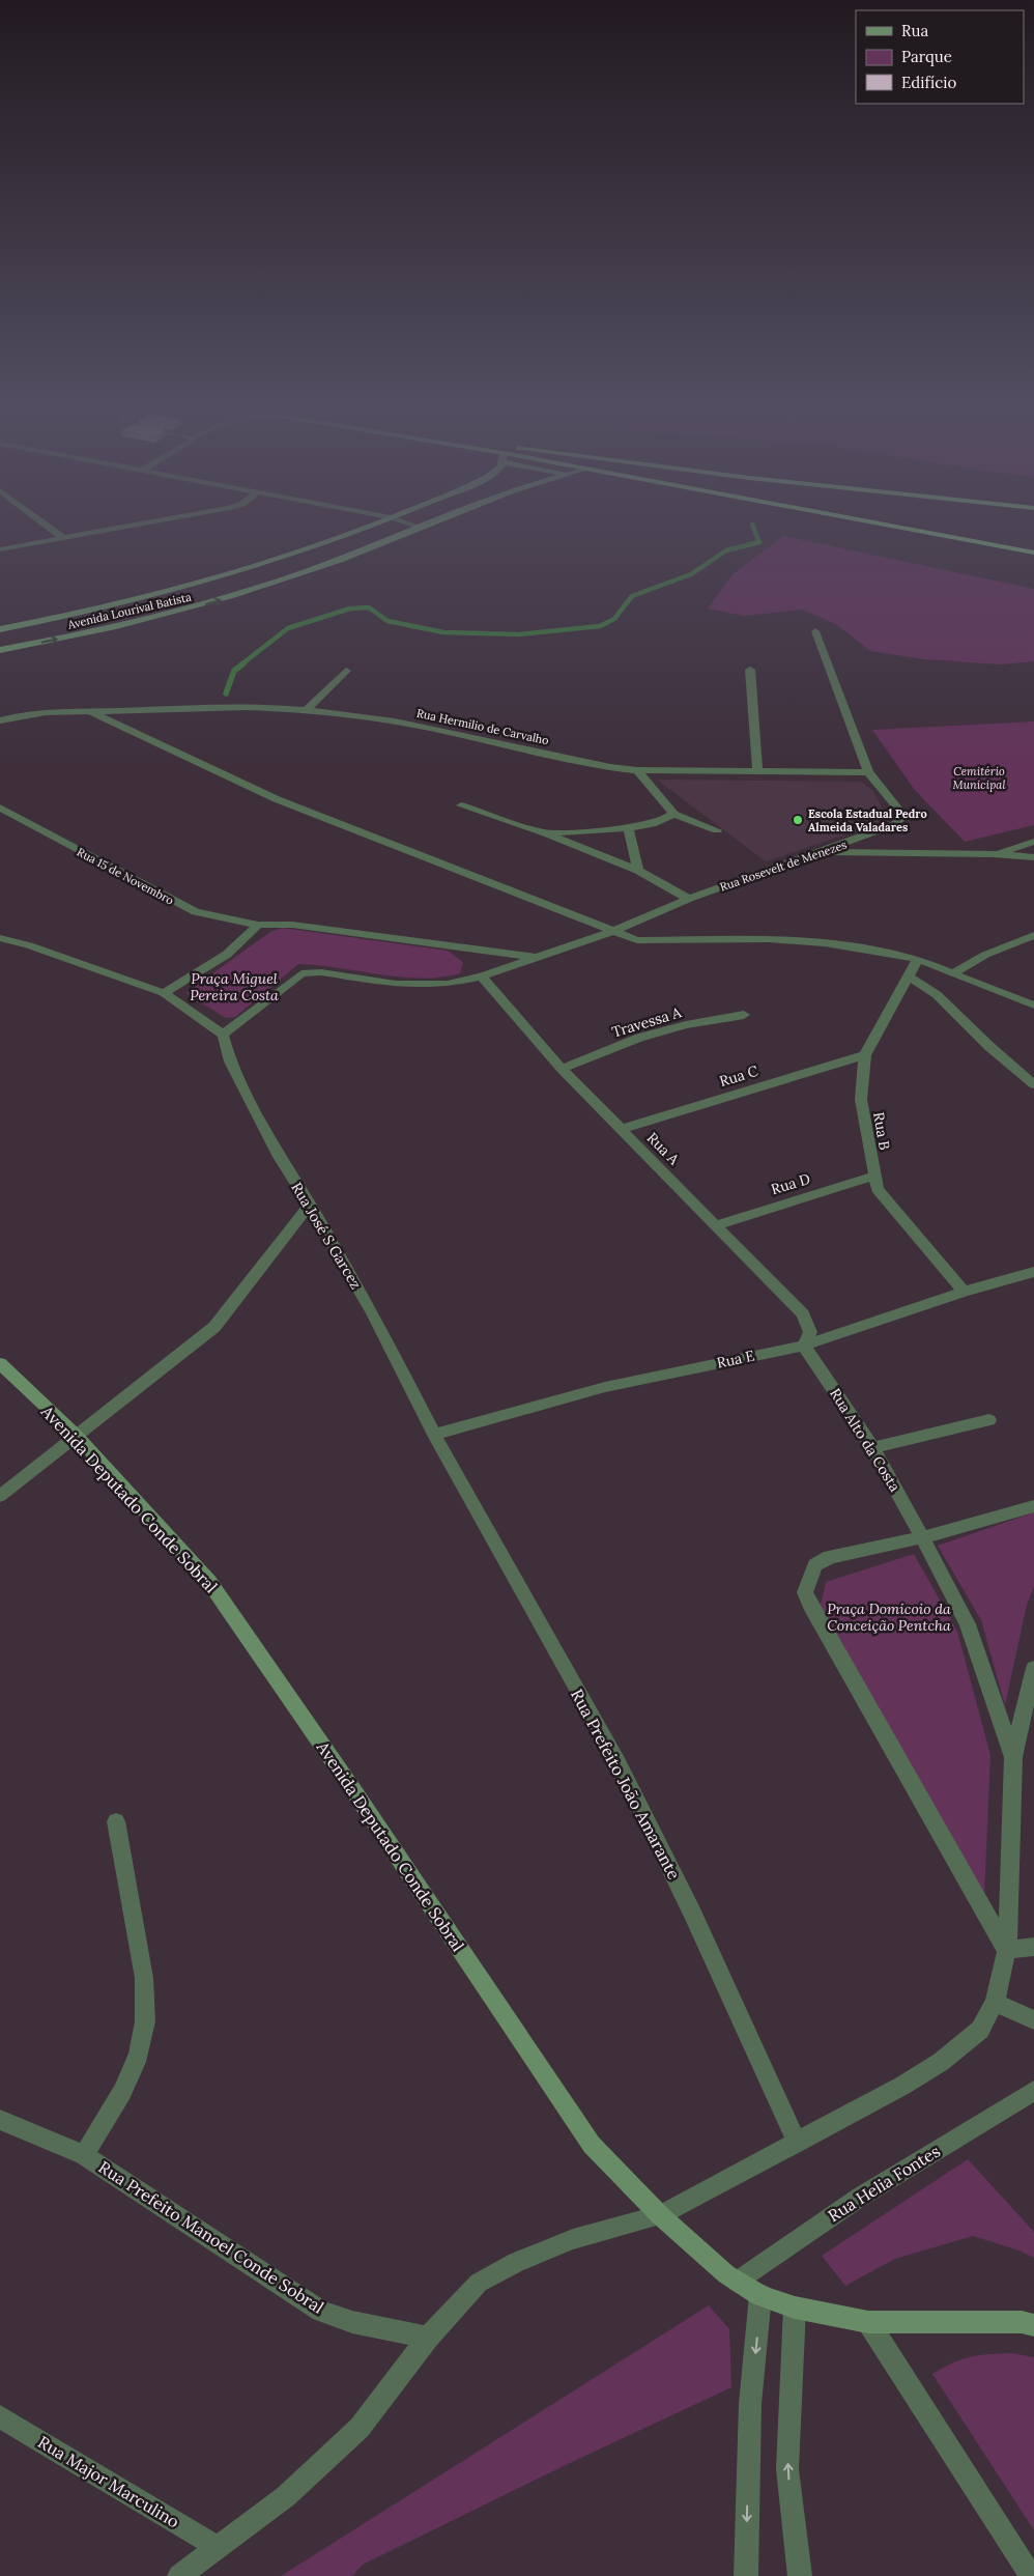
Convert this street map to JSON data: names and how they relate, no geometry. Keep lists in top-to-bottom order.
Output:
{
  "streets": {
    "main road": ["Avenida Lourival Batista", "Avenida Deputado Conde Sobral"],
    "street": [
      "Rua Hermilio de Carvalho",
      "Rua Rosevelt de Menezes",
      "Rua 15 de Novembro",
      "Travessa A",
      "Rua C",
      "Rua B",
      "Rua A",
      "Rua D",
      "Rua José S Garcez",
      "Rua E",
      "Rua Alto da Costa",
      "Rua Prefeito João Amarante",
      "Rua Helia Fontes",
      "Rua Prefeito Manoel Conde Sobral",
      "Rua Major Marculino"
    ]
  },
  "crossings": [
    ["Rua Hermilio de Carvalho", "Rua Rosevelt de Menezes"],
    ["Travessa A", "Rua A"],
    ["Rua C", "Rua B"],
    ["Rua C", "Rua A"],
    ["Rua B", "Rua D"],
    ["Rua B", "Rua E"],
    ["Rua A", "Rua D"],
    ["Rua A", "Rua E"],
    ["Rua A", "Rua Alto da Costa"],
    ["Rua José S Garcez", "Rua E"],
    ["Rua José S Garcez", "Rua Prefeito João Amarante"],
    ["Rua E", "Rua Alto da Costa"],
    ["Rua E", "Rua Prefeito João Amarante"],
    ["Avenida Deputado Conde Sobral", "Rua Helia Fontes"]
  ],
  "parks": ["Cemitério Municipal", "Praça Miguel Pereira Costa", "Praça Domicoio da Conceição Pentcha"],
  "places": ["Escola Estadual Pedro Almeida Valadares"],
  "legend": ["Rua", "Parque", "Edifício"]
}
